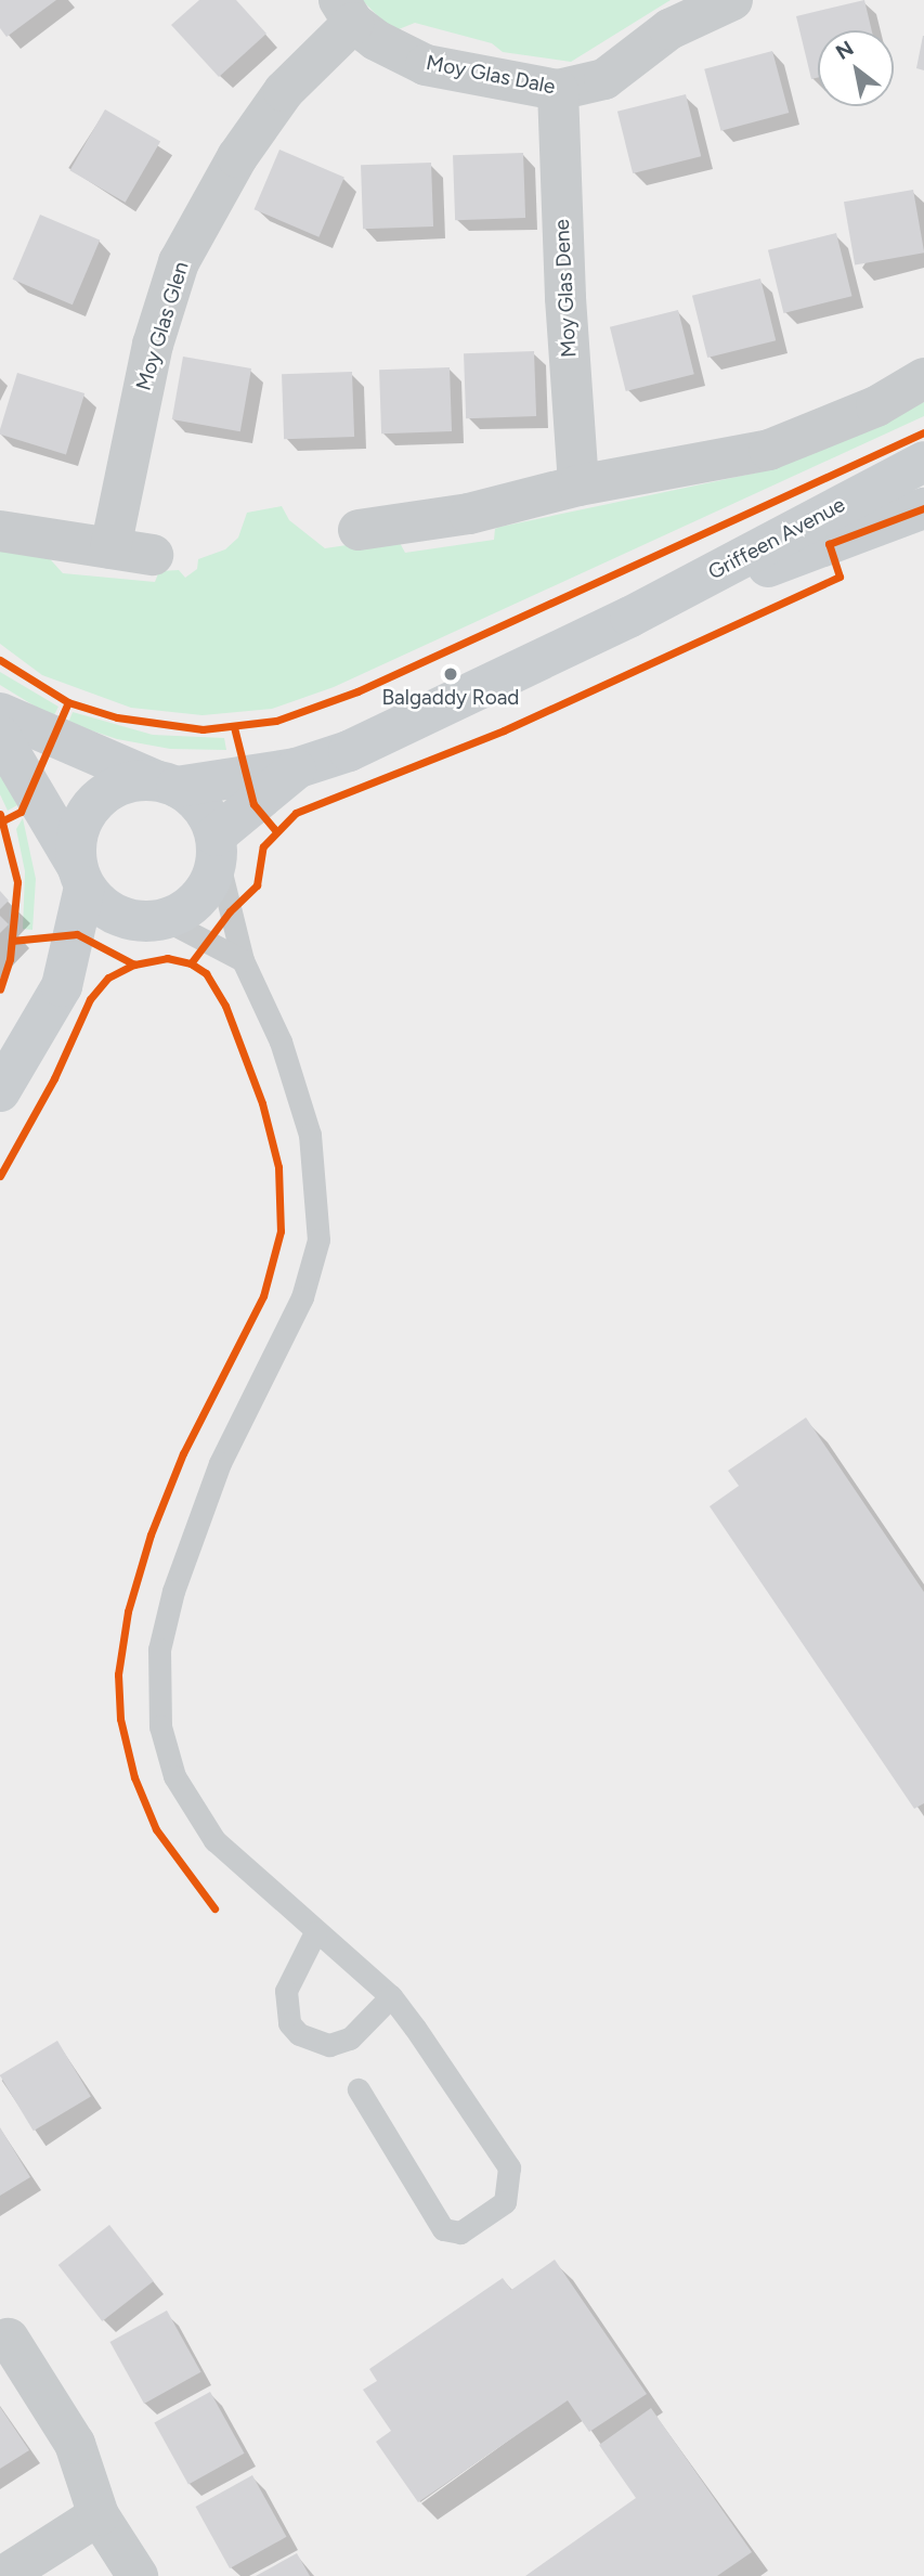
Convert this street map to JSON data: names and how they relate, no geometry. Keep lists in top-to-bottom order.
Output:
{
  "streets": {
    "street": [
      "Moy Glas Dale",
      "Moy Glas Dene",
      "Moy Glas Glen",
      "Griffeen Avenue"
    ]
  },
  "crossings": [
    ["Moy Glas Dale", "Moy Glas Dene"],
    ["Moy Glas Dale", "Moy Glas Glen"]
  ],
  "places": ["Balgaddy Road"],
  "north": "top left"
}
